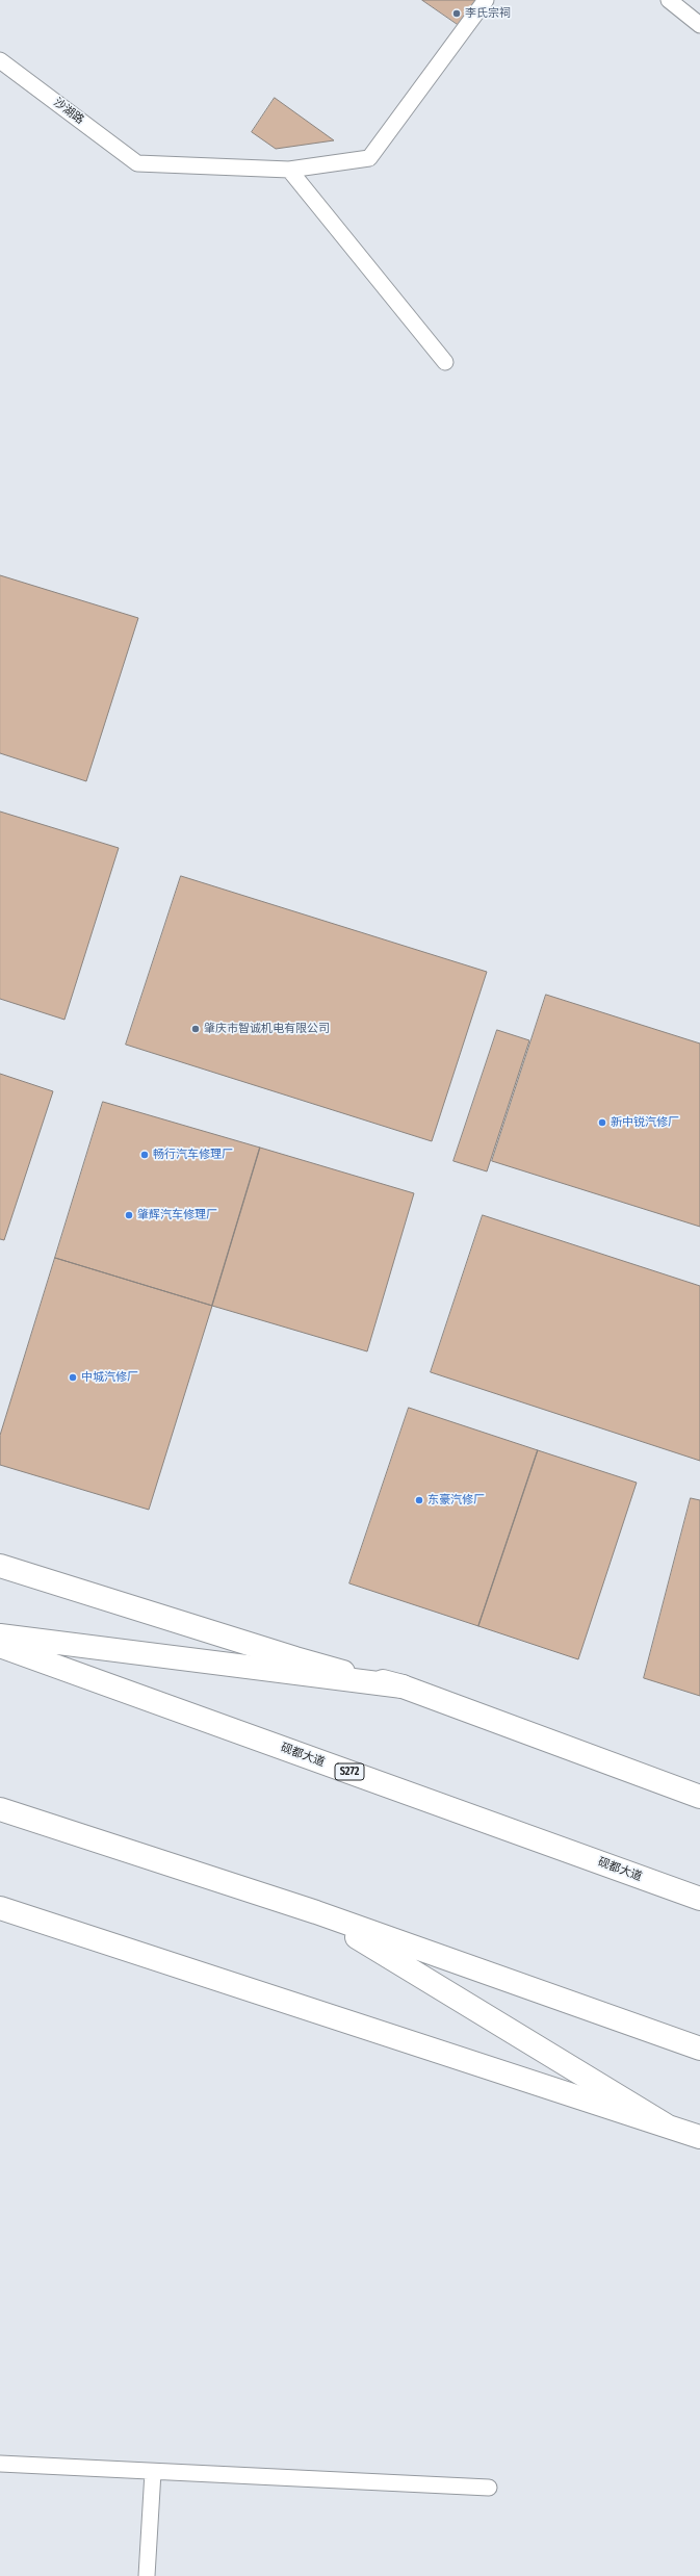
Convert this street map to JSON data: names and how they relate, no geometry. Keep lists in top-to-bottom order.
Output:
{
  "streets": {
    "main road": ["砚都大道", "S272"],
    "lane": ["沙湖路"]
  },
  "places": [
    "李氏宗祠",
    "肇庆市智诚机电有限公司",
    "新中锐汽修厂",
    "畅行汽车修理厂",
    "肇辉汽车修理厂",
    "中城汽修厂",
    "东豪汽修厂"
  ]
}
